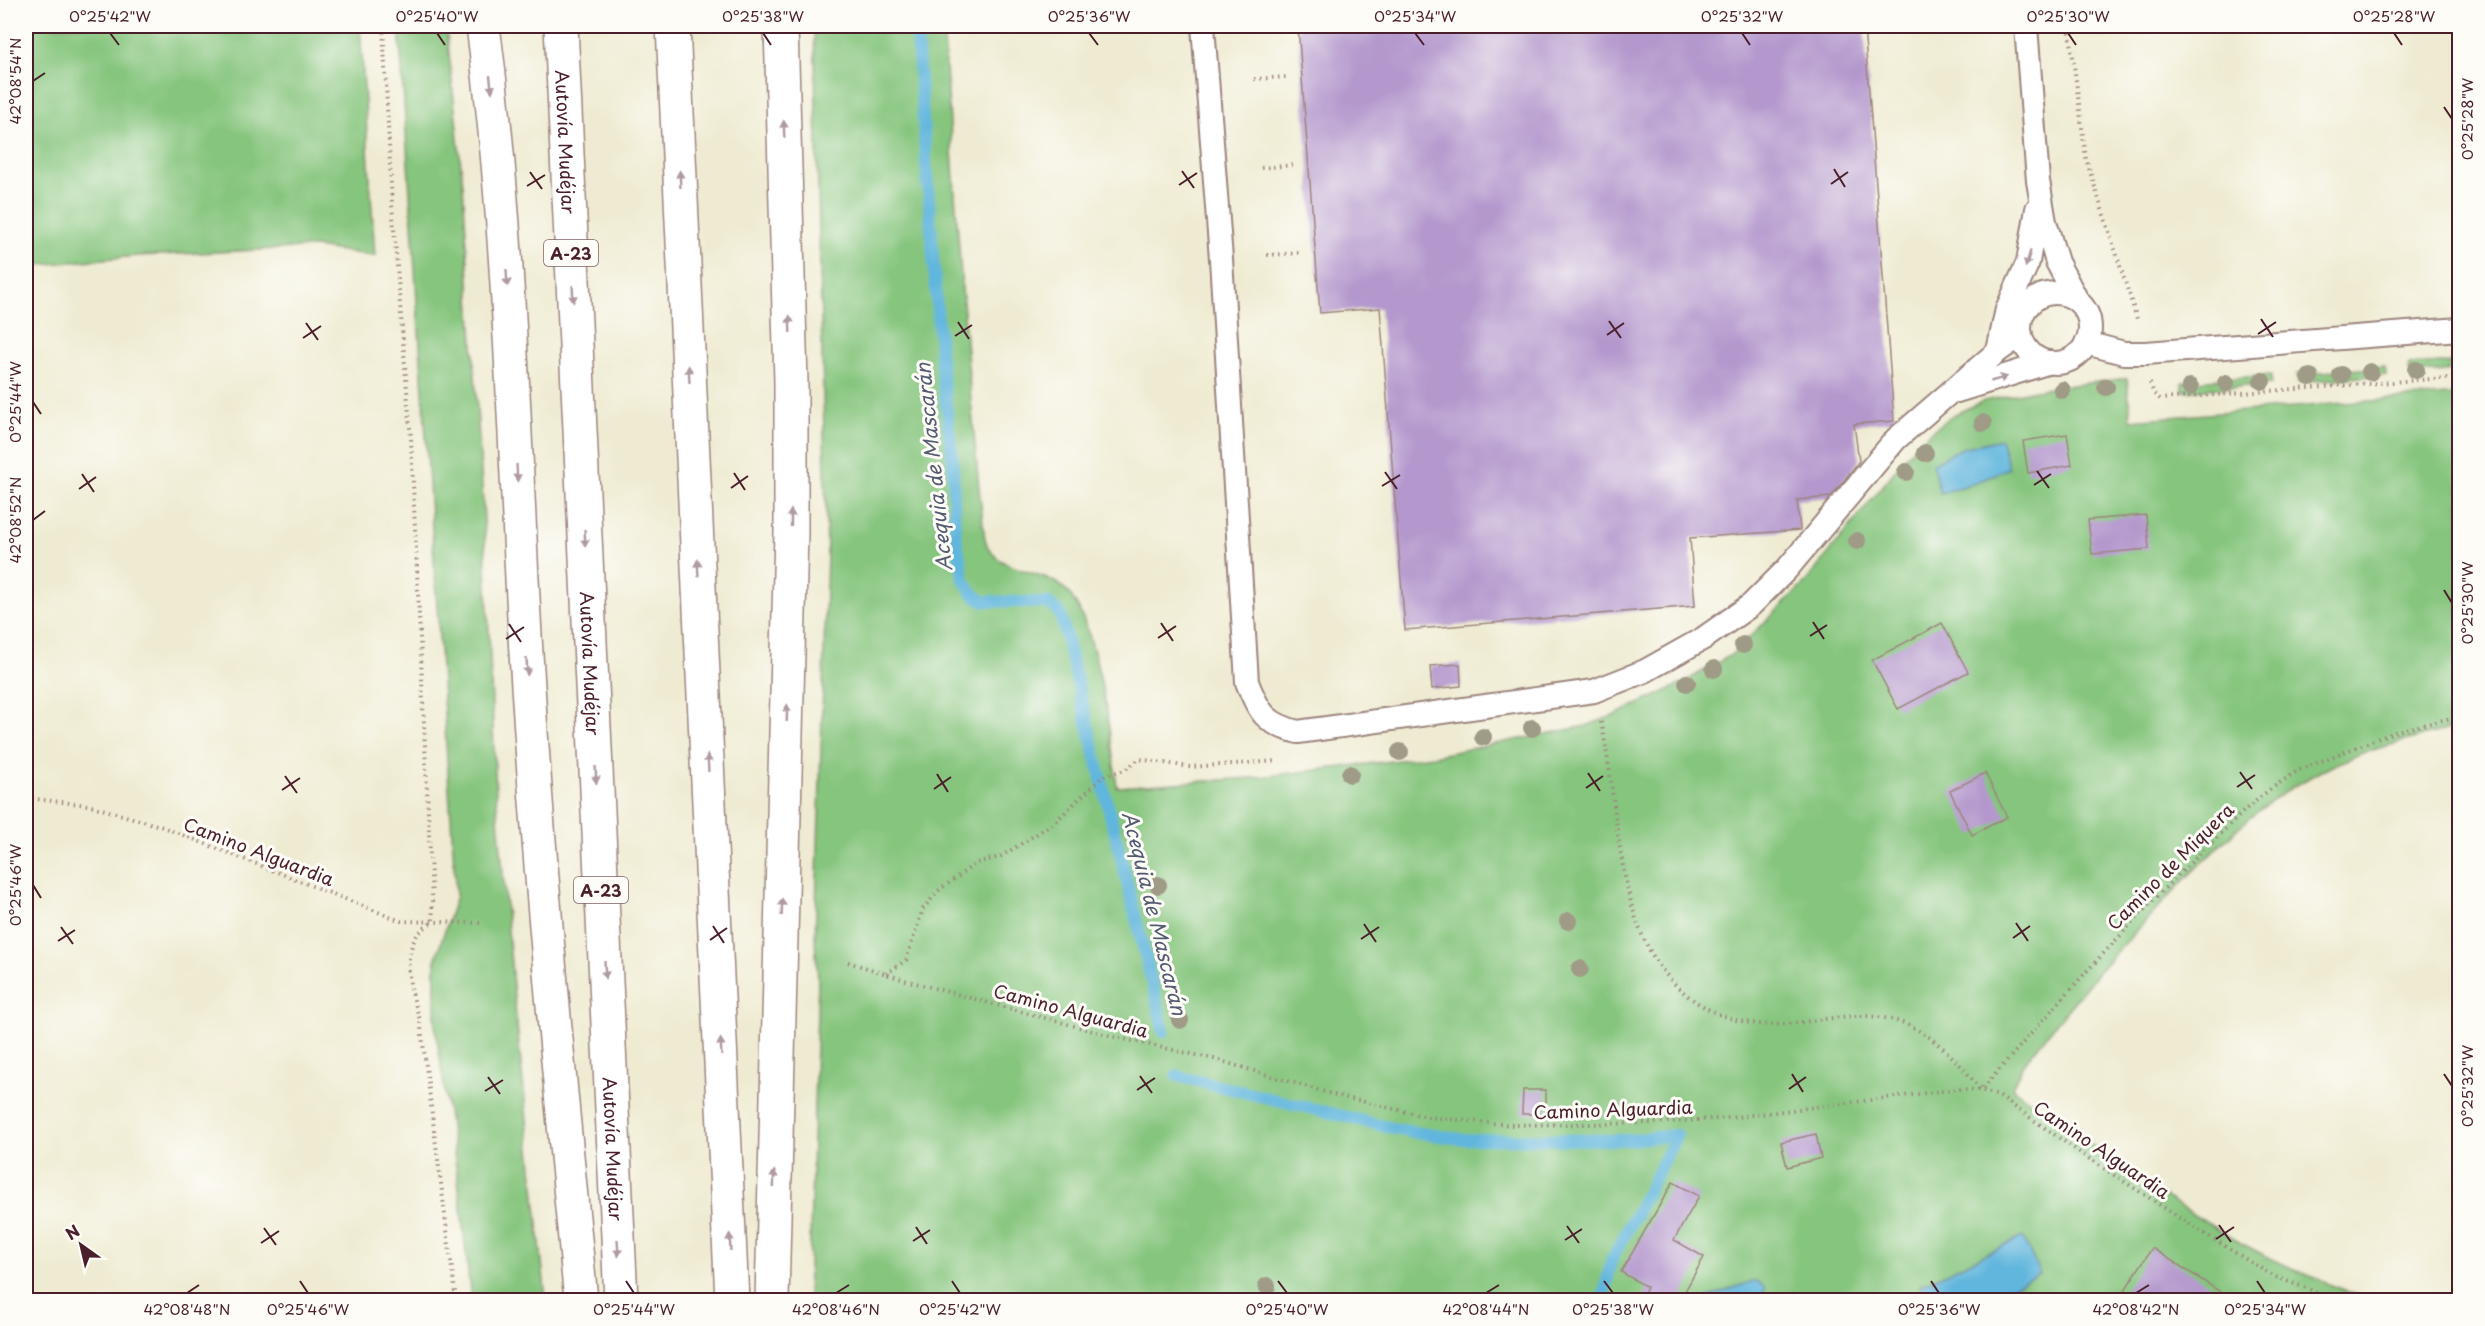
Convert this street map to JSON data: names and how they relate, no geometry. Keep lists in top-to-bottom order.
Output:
{
  "streets": {
    "highway": ["Autovía Mudéjar", "A-23"],
    "path": ["Camino Alguardia", "Camino de Miquera"]
  },
  "crossings": [
    ["Camino Alguardia", "Camino de Miquera"]
  ],
  "water": ["Acequia de Mascarán"],
  "north": "top left",
  "coordinates": [
    "0°25'42\"W",
    "0°25'40\"W",
    "0°25'38\"W",
    "0°25'36\"W",
    "0°25'34\"W",
    "0°25'32\"W",
    "0°25'30\"W",
    "0°25'28\"W",
    "42°08'54\"N",
    "0°25'44\"W",
    "42°08'52\"N",
    "0°25'46\"W",
    "42°08'48\"N",
    "42°08'46\"N",
    "42°08'44\"N",
    "42°08'42\"N"
  ]
}
